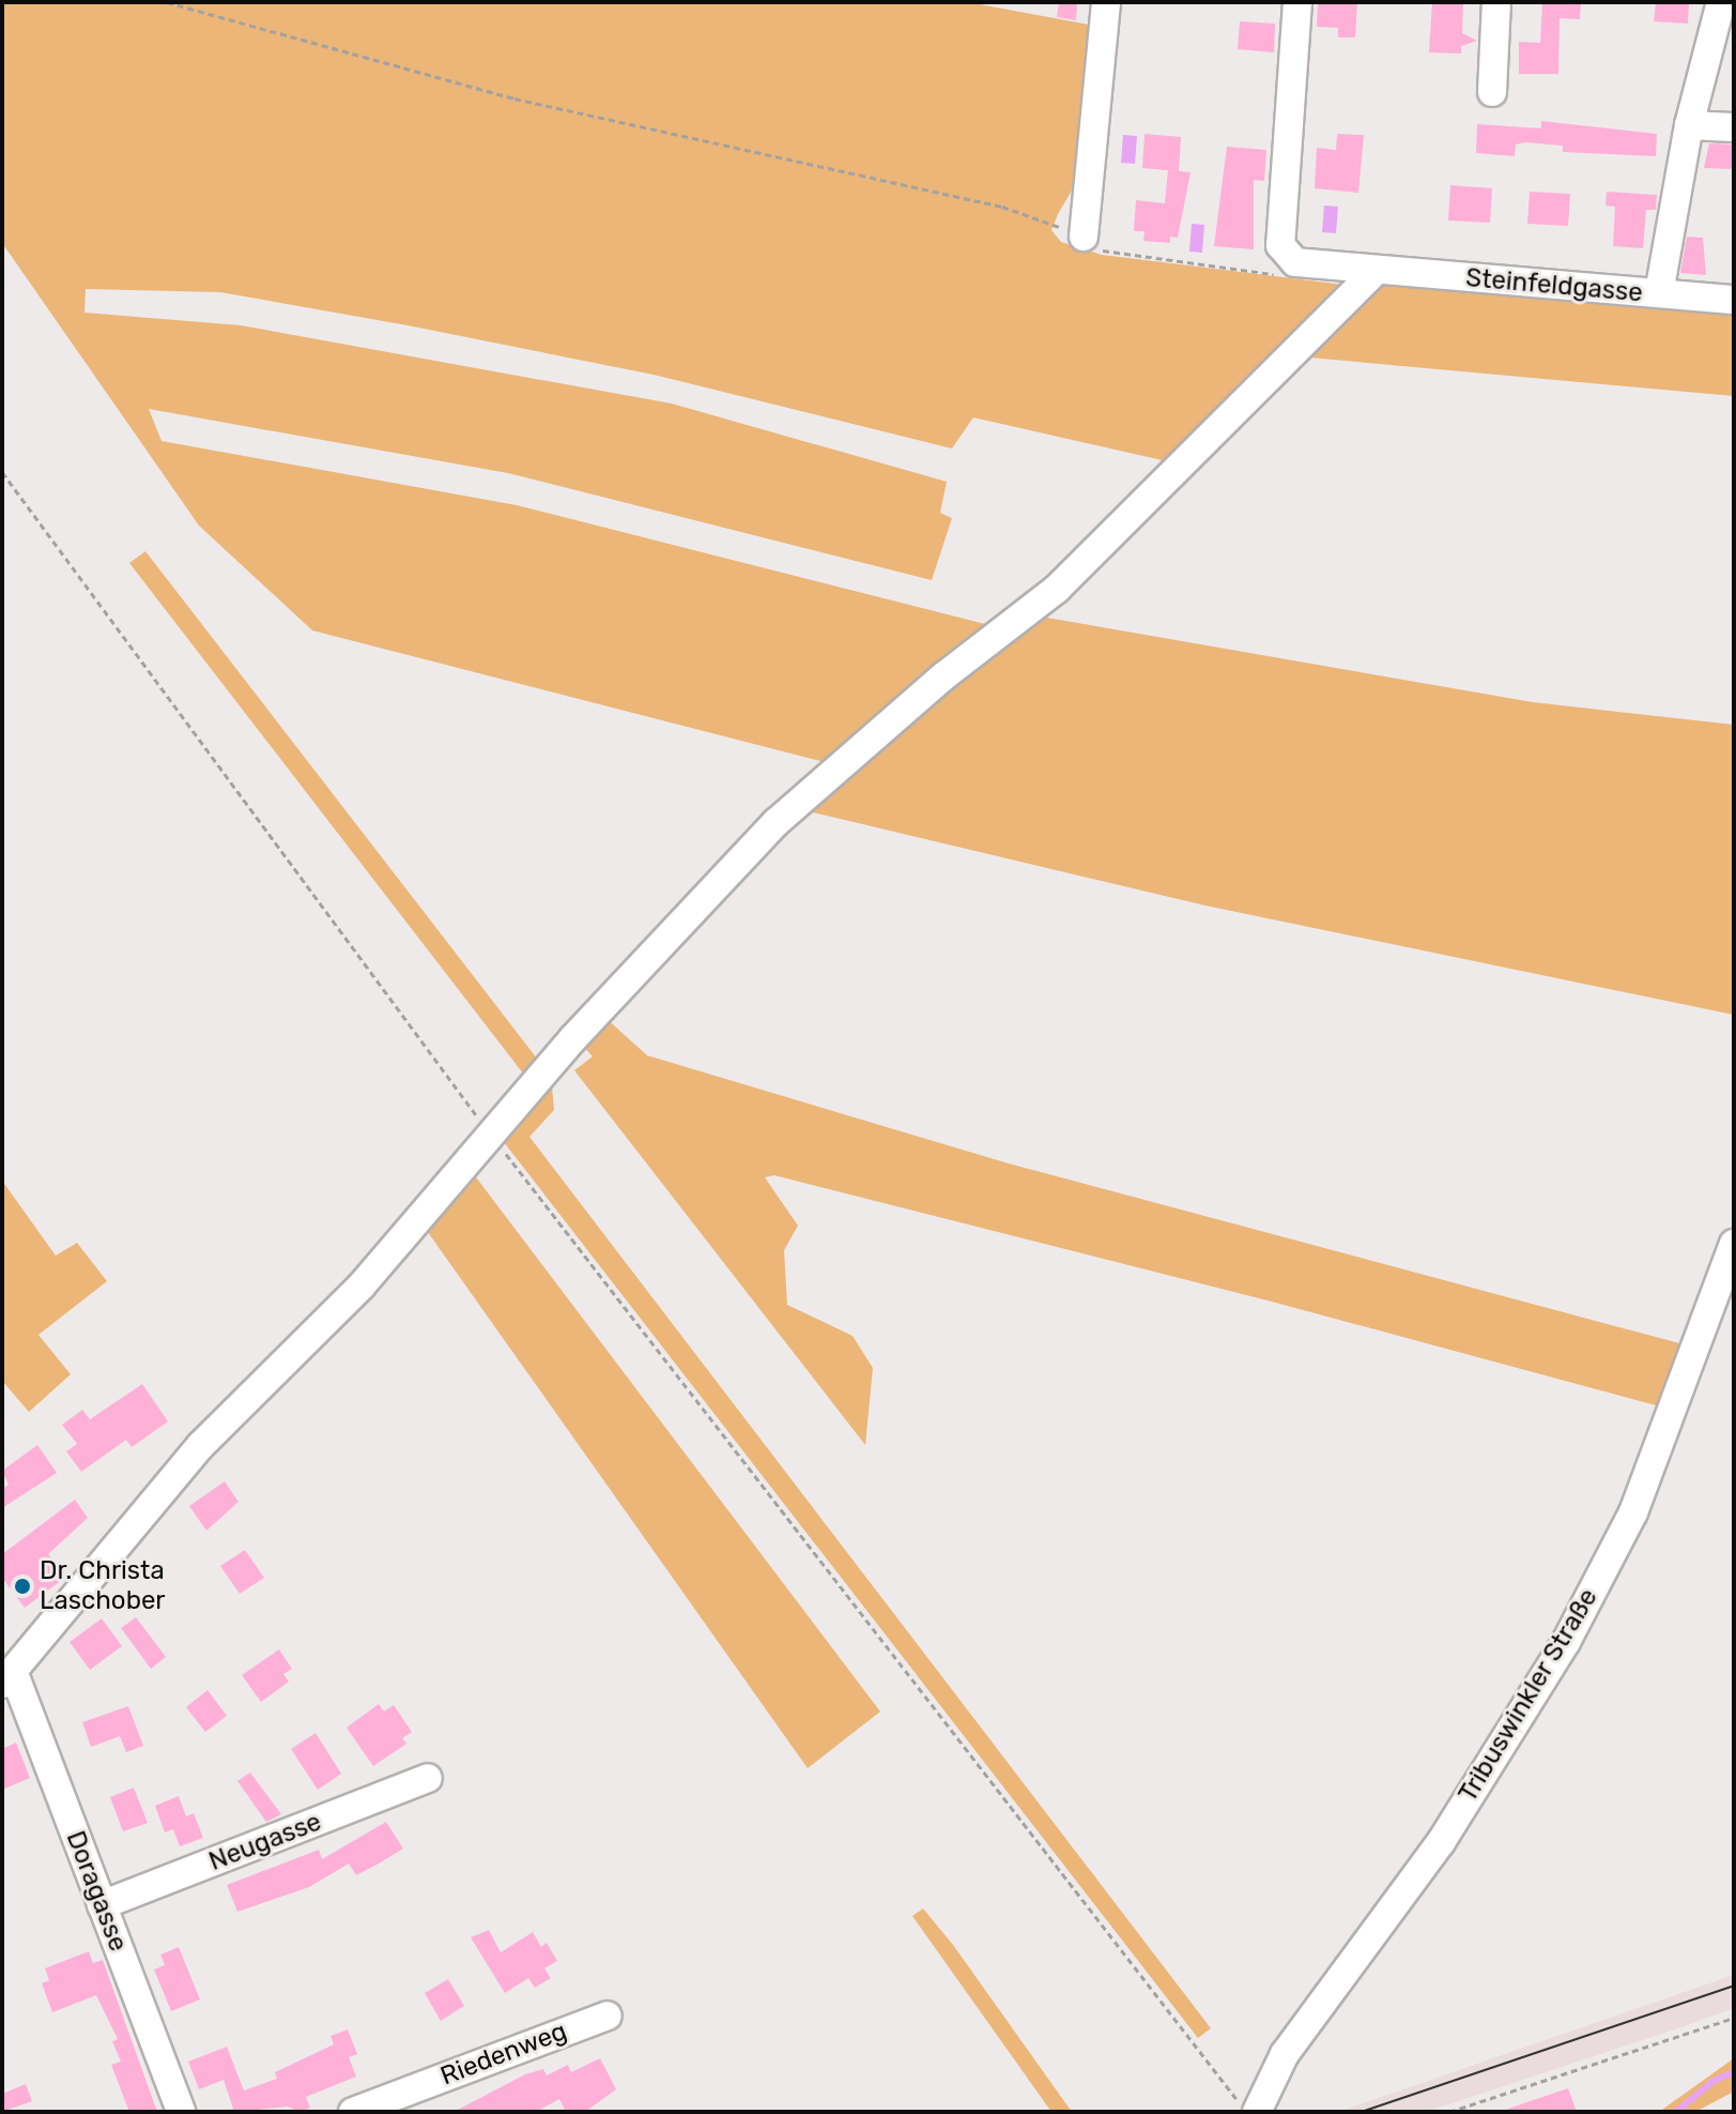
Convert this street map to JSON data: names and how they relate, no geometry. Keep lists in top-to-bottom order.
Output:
{
  "streets": {
    "street": [
      "Steinfeldgasse",
      "Tribuswinkler Straße",
      "Neugasse",
      "Doragasse",
      "Riedenweg"
    ]
  },
  "crossings": [
    ["Neugasse", "Doragasse"]
  ],
  "places": ["Dr. Christa Laschober"]
}
